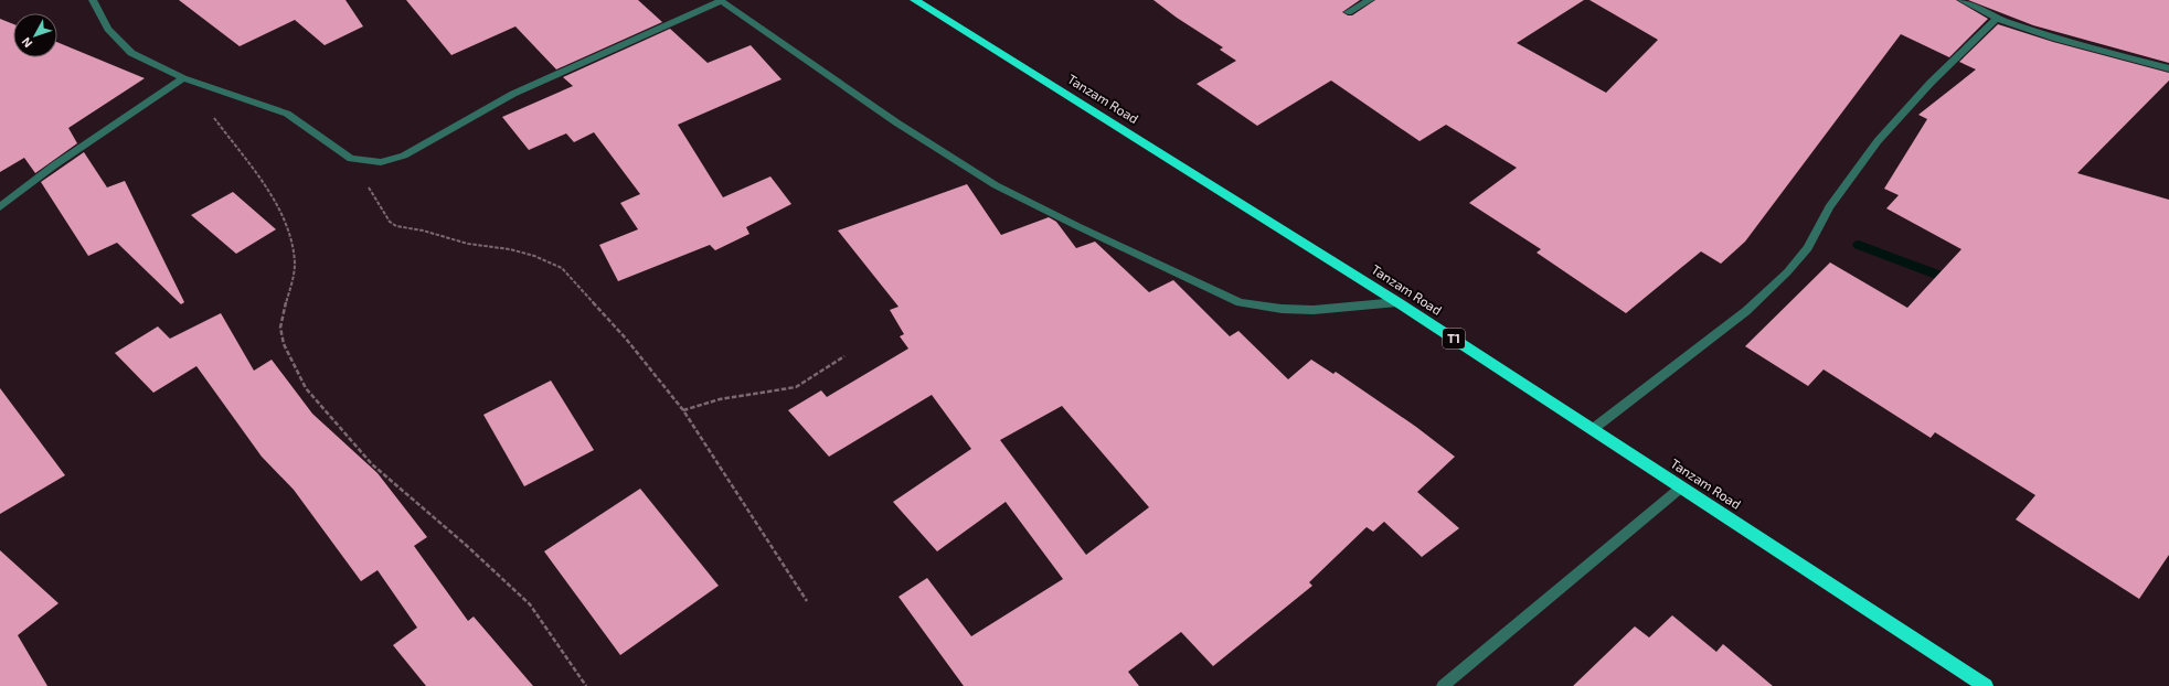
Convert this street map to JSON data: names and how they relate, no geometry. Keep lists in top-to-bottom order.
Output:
{
  "streets": {
    "highway": ["Tanzam Road", "T1"]
  },
  "north": "bottom left"
}
